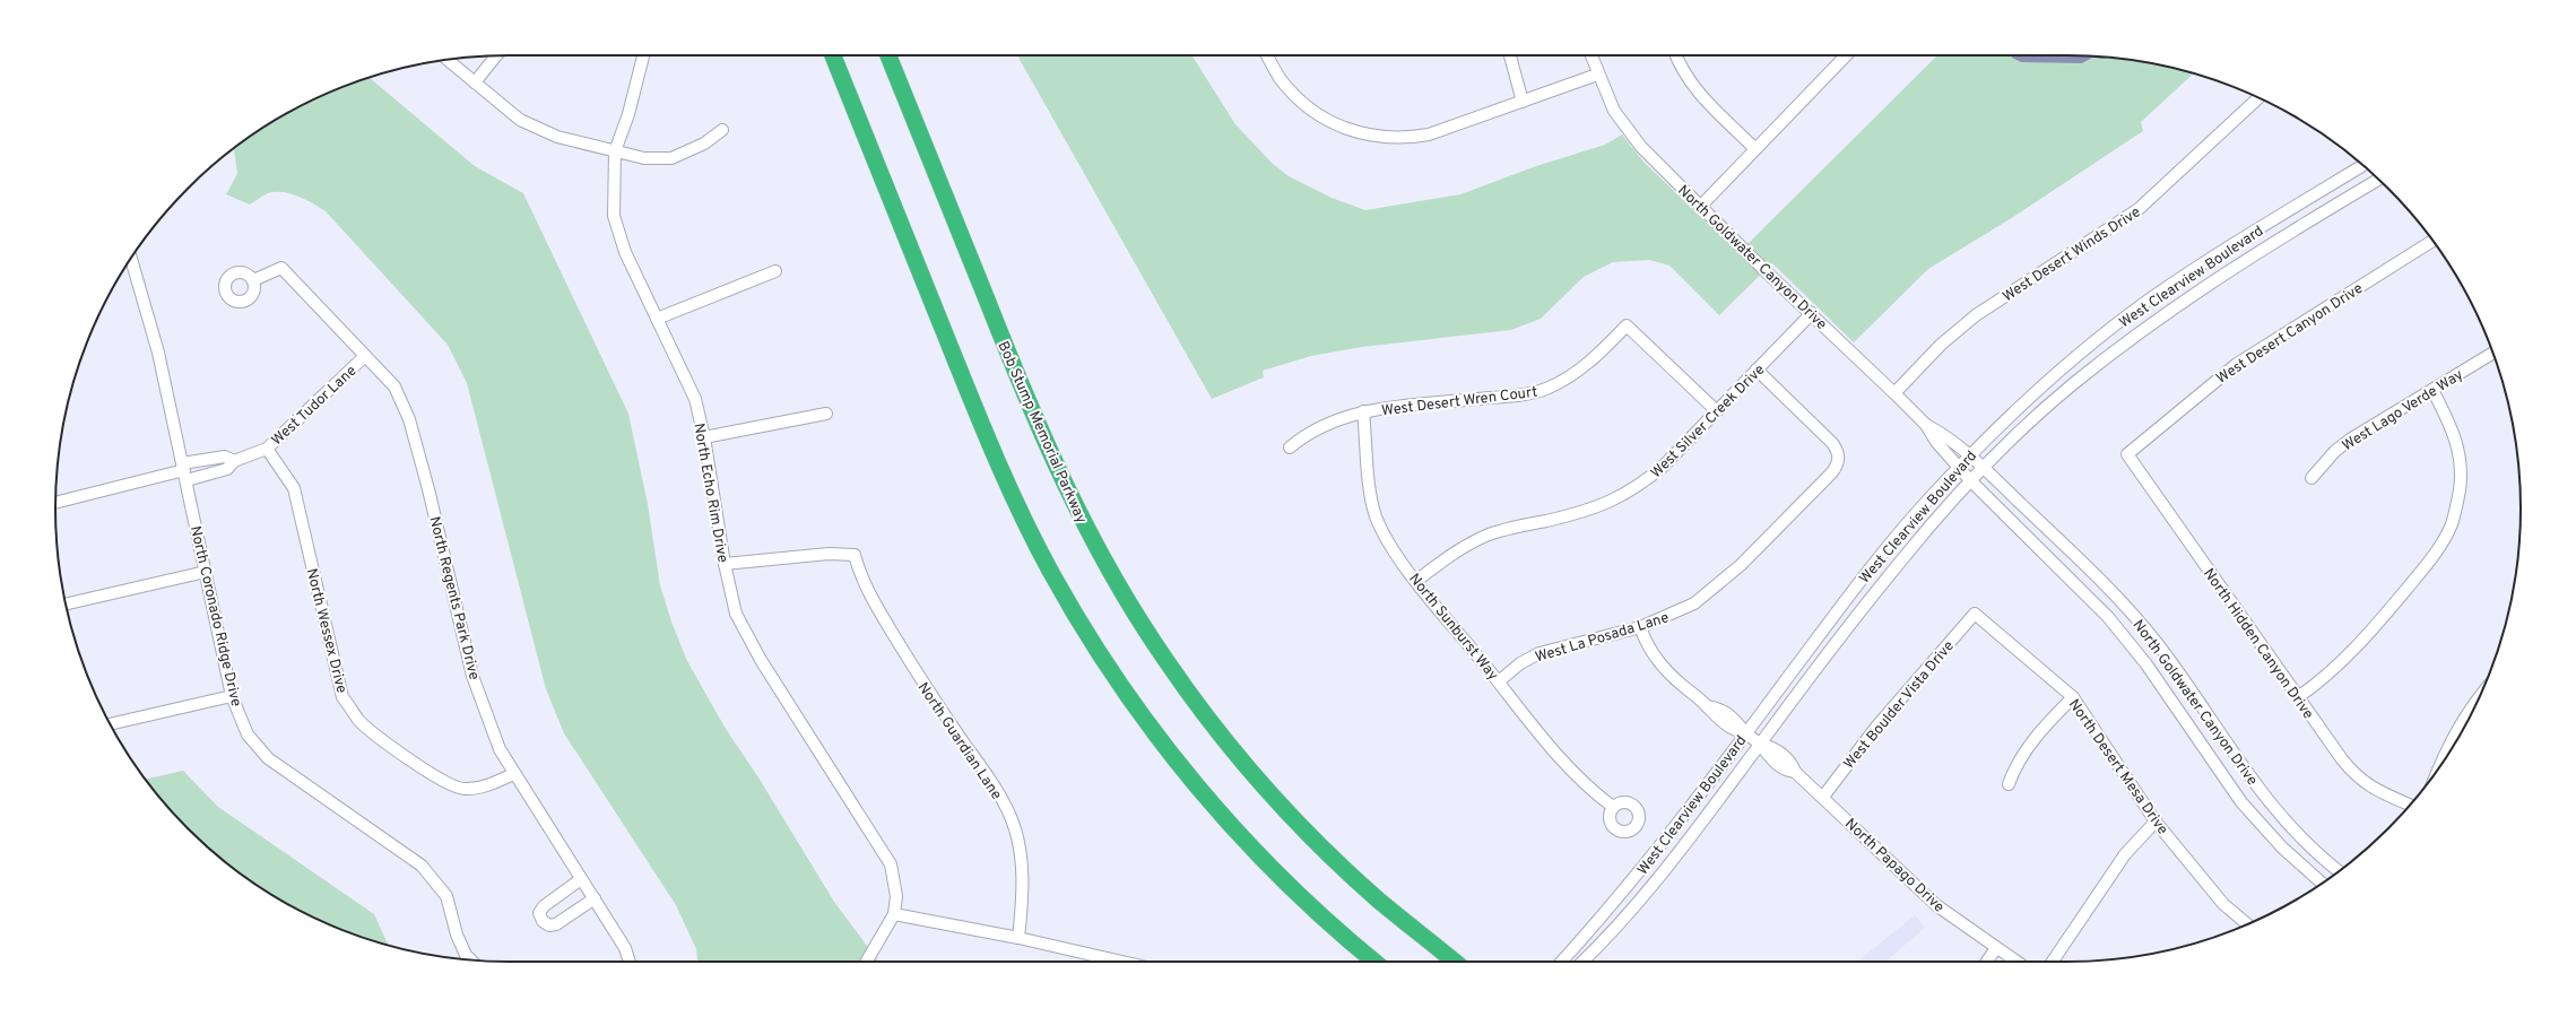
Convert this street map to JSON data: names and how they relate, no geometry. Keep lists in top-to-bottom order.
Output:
{
  "streets": {
    "highway": ["Bob Stump Memorial Parkway"],
    "street": [
      "West Desert Winds Drive",
      "North Goldwater Canyon Drive",
      "West Clearview Boulevard",
      "West Desert Canyon Drive",
      "West Desert Wren Court",
      "West Tudor Lane",
      "West Lago Verde Way",
      "West Silver Creek Drive",
      "North Echo Rim Drive",
      "North Regents Park Drive",
      "North Coronado Ridge Drive",
      "North Sunburst Way",
      "North Wessex Drive",
      "West La Posada Lane",
      "North Hidden Canyon Drive",
      "West Boulder Vista Drive",
      "North Guardian Lane",
      "North Desert Mesa Drive",
      "North Papago Drive"
    ]
  },
  "crossings": [
    ["West Desert Winds Drive", "North Goldwater Canyon Drive"],
    ["North Goldwater Canyon Drive", "West Clearview Boulevard"],
    ["North Goldwater Canyon Drive", "West Silver Creek Drive"],
    ["West Clearview Boulevard", "North Papago Drive"],
    ["West Desert Canyon Drive", "North Hidden Canyon Drive"],
    ["West Desert Wren Court", "West Silver Creek Drive"],
    ["West Desert Wren Court", "North Sunburst Way"],
    ["West Tudor Lane", "North Regents Park Drive"],
    ["West Tudor Lane", "North Coronado Ridge Drive"],
    ["West Tudor Lane", "North Wessex Drive"],
    ["West Silver Creek Drive", "North Sunburst Way"],
    ["West Silver Creek Drive", "West La Posada Lane"],
    ["North Echo Rim Drive", "North Guardian Lane"],
    ["North Regents Park Drive", "North Wessex Drive"],
    ["North Sunburst Way", "West La Posada Lane"],
    ["West La Posada Lane", "North Papago Drive"],
    ["West Boulder Vista Drive", "North Desert Mesa Drive"],
    ["West Boulder Vista Drive", "North Papago Drive"]
  ]
}
